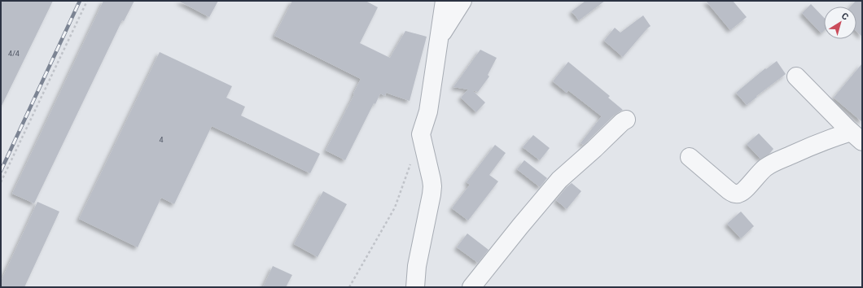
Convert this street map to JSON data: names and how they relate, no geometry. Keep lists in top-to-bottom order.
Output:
{
  "house_numbers": ["4/4", "4"],
  "north": "top right"
}
